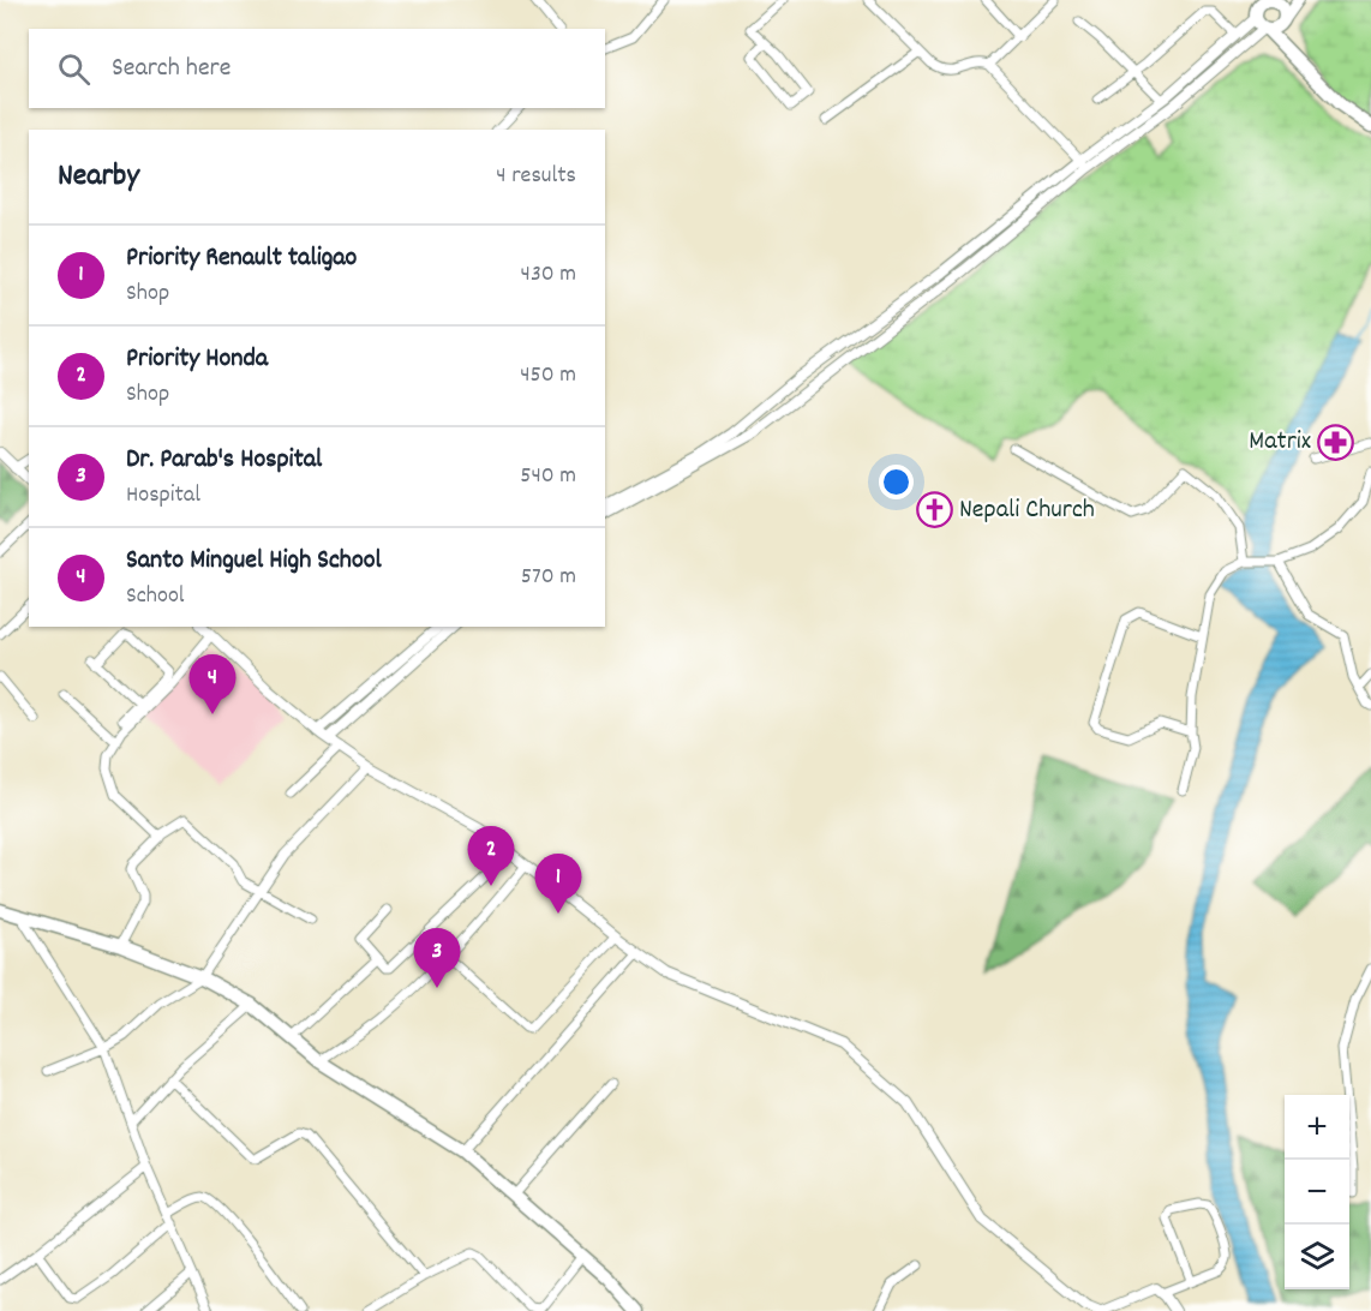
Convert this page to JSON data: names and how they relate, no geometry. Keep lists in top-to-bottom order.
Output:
{
  "places": {
    "pharmacy": ["Matrix"],
    "church": ["Nepali Church"]
  },
  "page": {
    "search": "Search here",
    "heading": ["Nearby", "4 results"],
    "list": [
      {
        "mark": "1",
        "name": "Priority Renault taligao",
        "note": "Shop",
        "value": "430 m"
      },
      {
        "mark": "2",
        "name": "Priority Honda",
        "note": "Shop",
        "value": "450 m"
      },
      {
        "mark": "3",
        "name": "Dr. Parab's Hospital",
        "note": "Hospital",
        "value": "540 m"
      },
      {
        "mark": "4",
        "name": "Santo Minguel High School",
        "note": "School",
        "value": "570 m"
      }
    ],
    "pins": [
      "4",
      "2",
      "1",
      "3"
    ],
    "map_buttons": ["+", "−"]
  }
}
